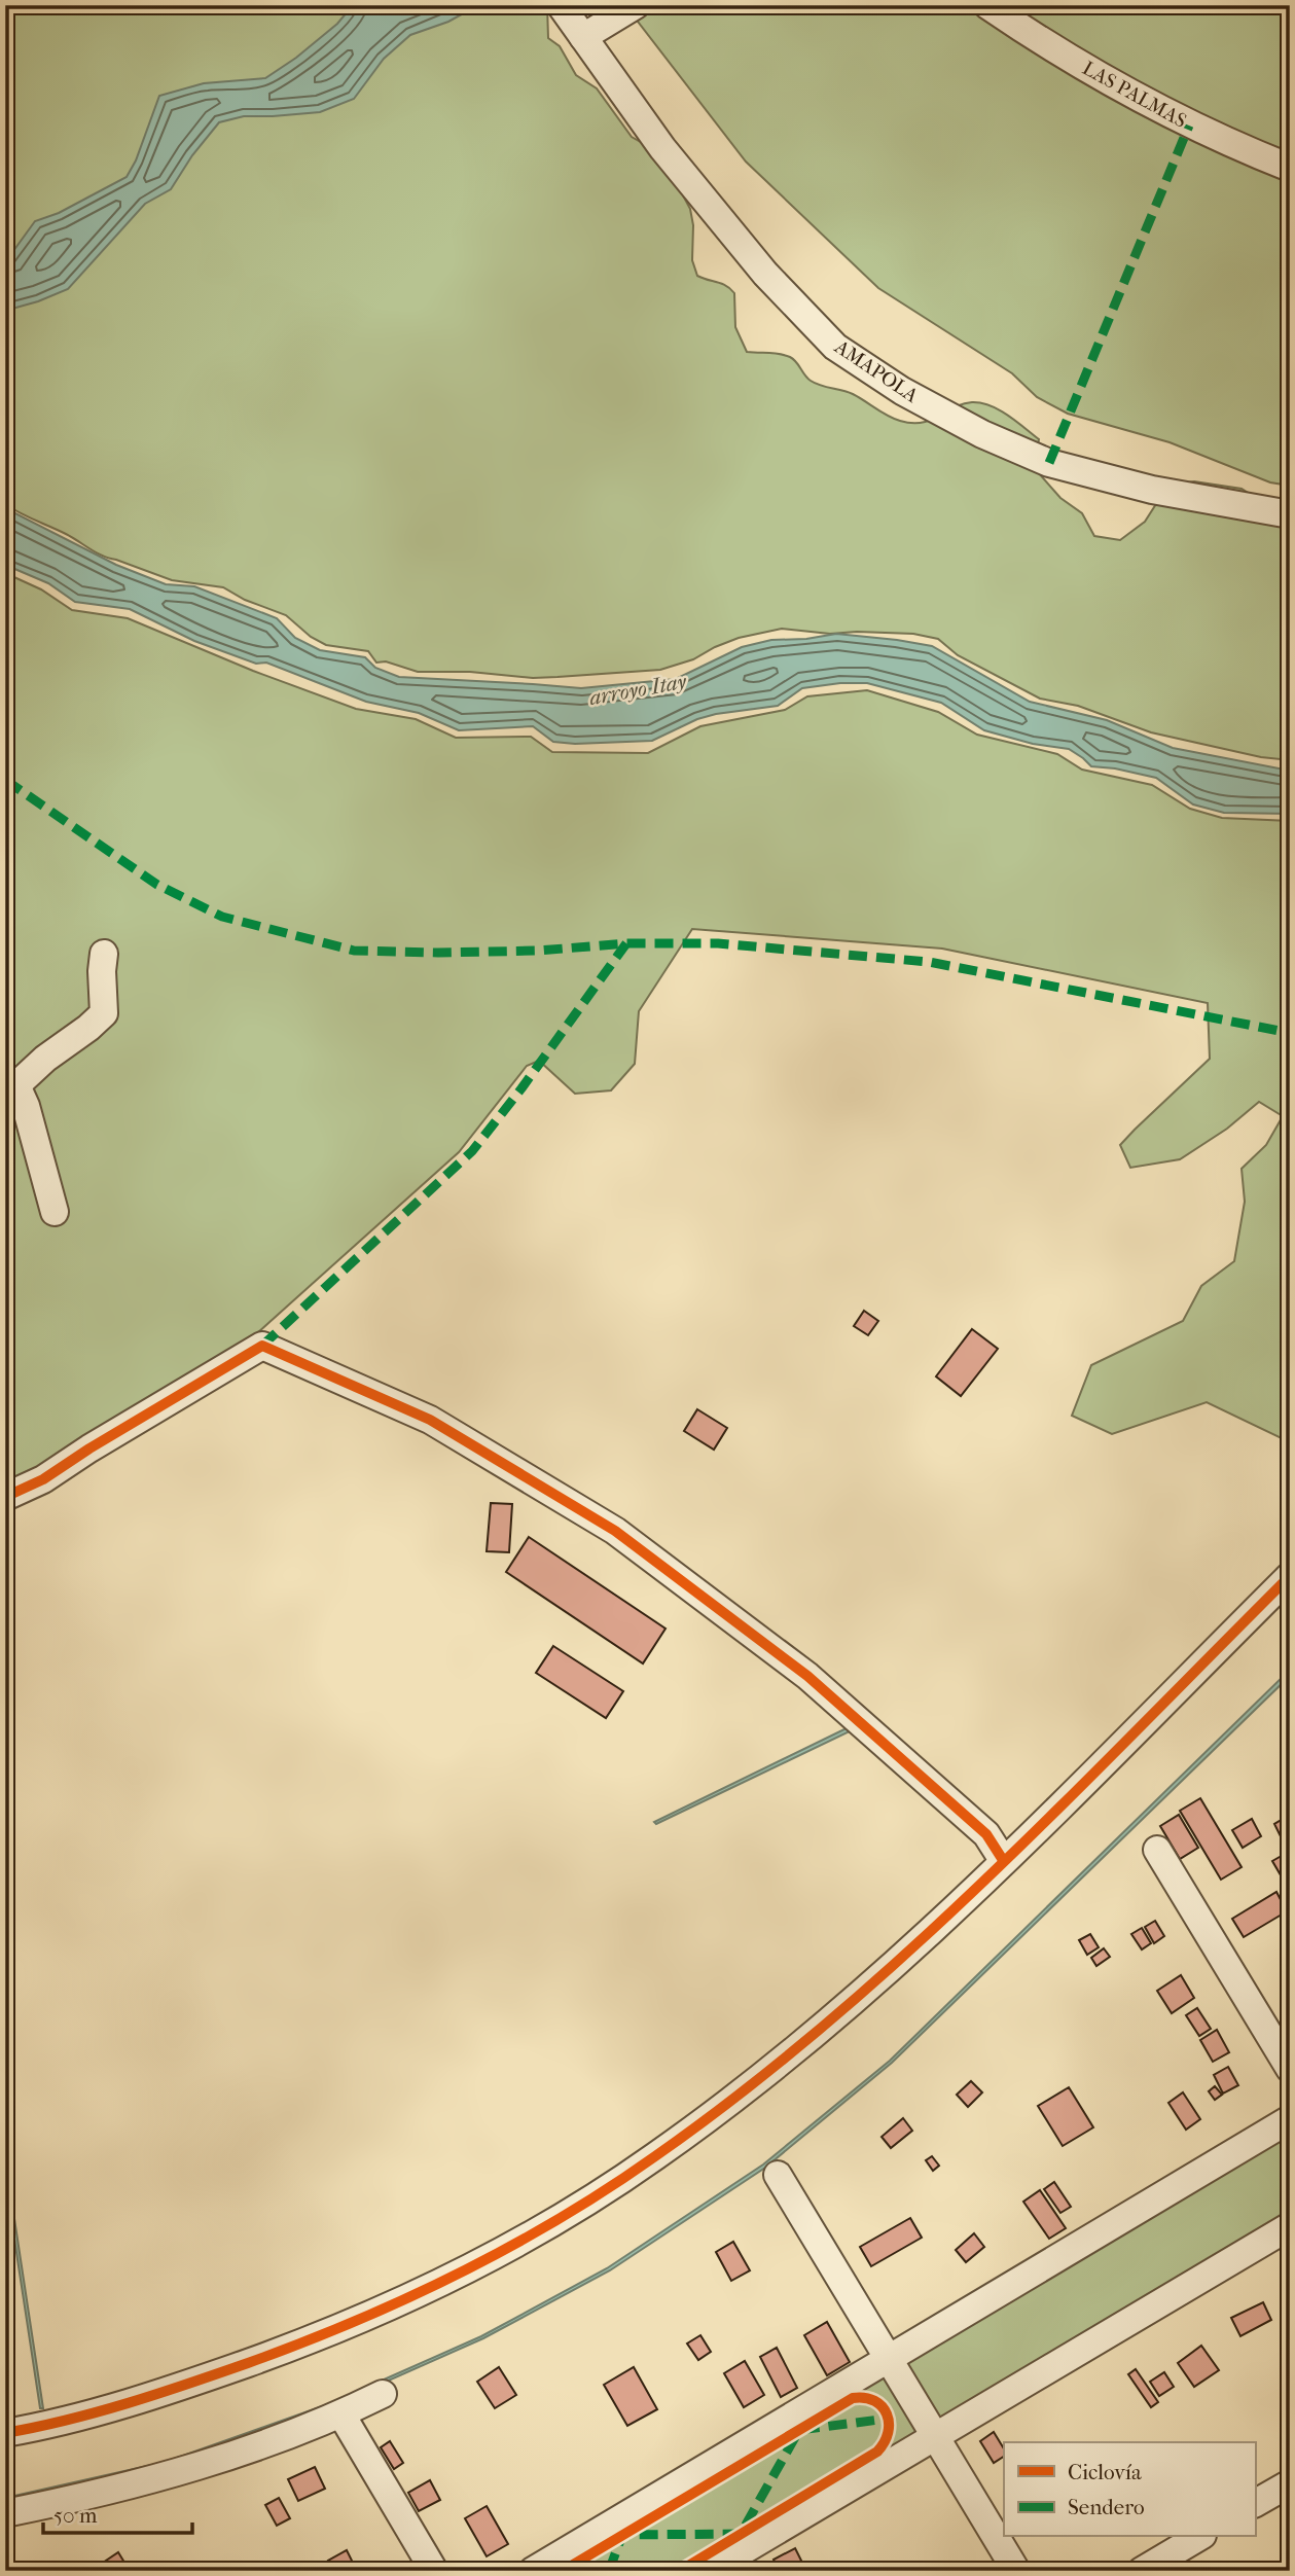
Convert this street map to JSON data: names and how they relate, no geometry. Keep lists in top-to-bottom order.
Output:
{
  "streets": {
    "street": ["LAS PALMAS", "AMAPOLA"]
  },
  "water": ["arroyo Itay"],
  "legend": ["Ciclovía", "Sendero"],
  "scale_bar": "50 m"
}
